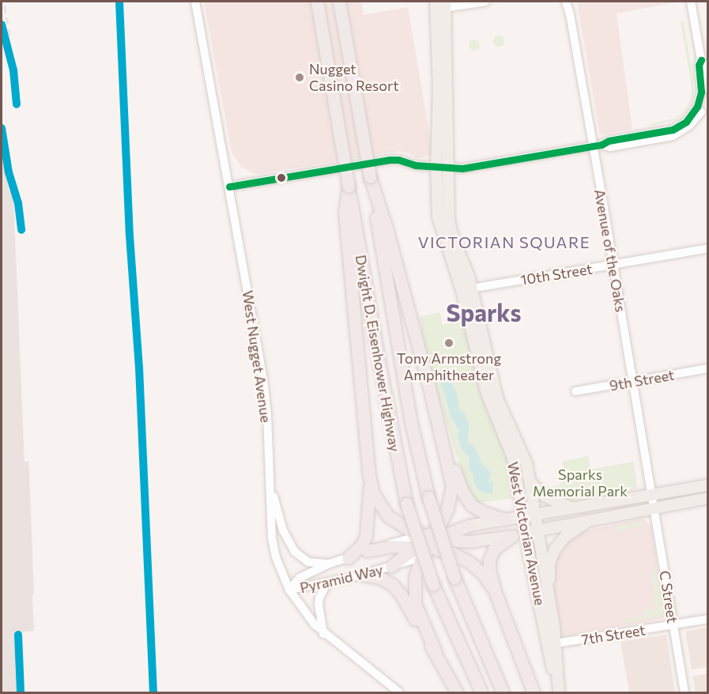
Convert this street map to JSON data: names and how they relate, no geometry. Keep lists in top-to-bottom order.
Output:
{
  "streets": {
    "highway": ["Dwight D. Eisenhower Highway"],
    "main road": ["West Victorian Avenue"],
    "street": [
      "Avenue of the Oaks",
      "10th Street",
      "West Nugget Avenue",
      "9th Street",
      "Pyramid Way",
      "C Street",
      "7th Street"
    ]
  },
  "crossings": [
    ["Avenue of the Oaks", "10th Street"],
    ["Avenue of the Oaks", "9th Street"],
    ["Avenue of the Oaks", "C Street"],
    ["10th Street", "West Victorian Avenue"],
    ["West Nugget Avenue", "Pyramid Way"],
    ["West Victorian Avenue", "7th Street"],
    ["C Street", "7th Street"]
  ],
  "districts": ["VICTORIAN SQUARE", "Sparks"],
  "parks": ["Sparks Memorial Park"],
  "places": ["Nugget Casino Resort", "Tony Armstrong Amphitheater"]
}
